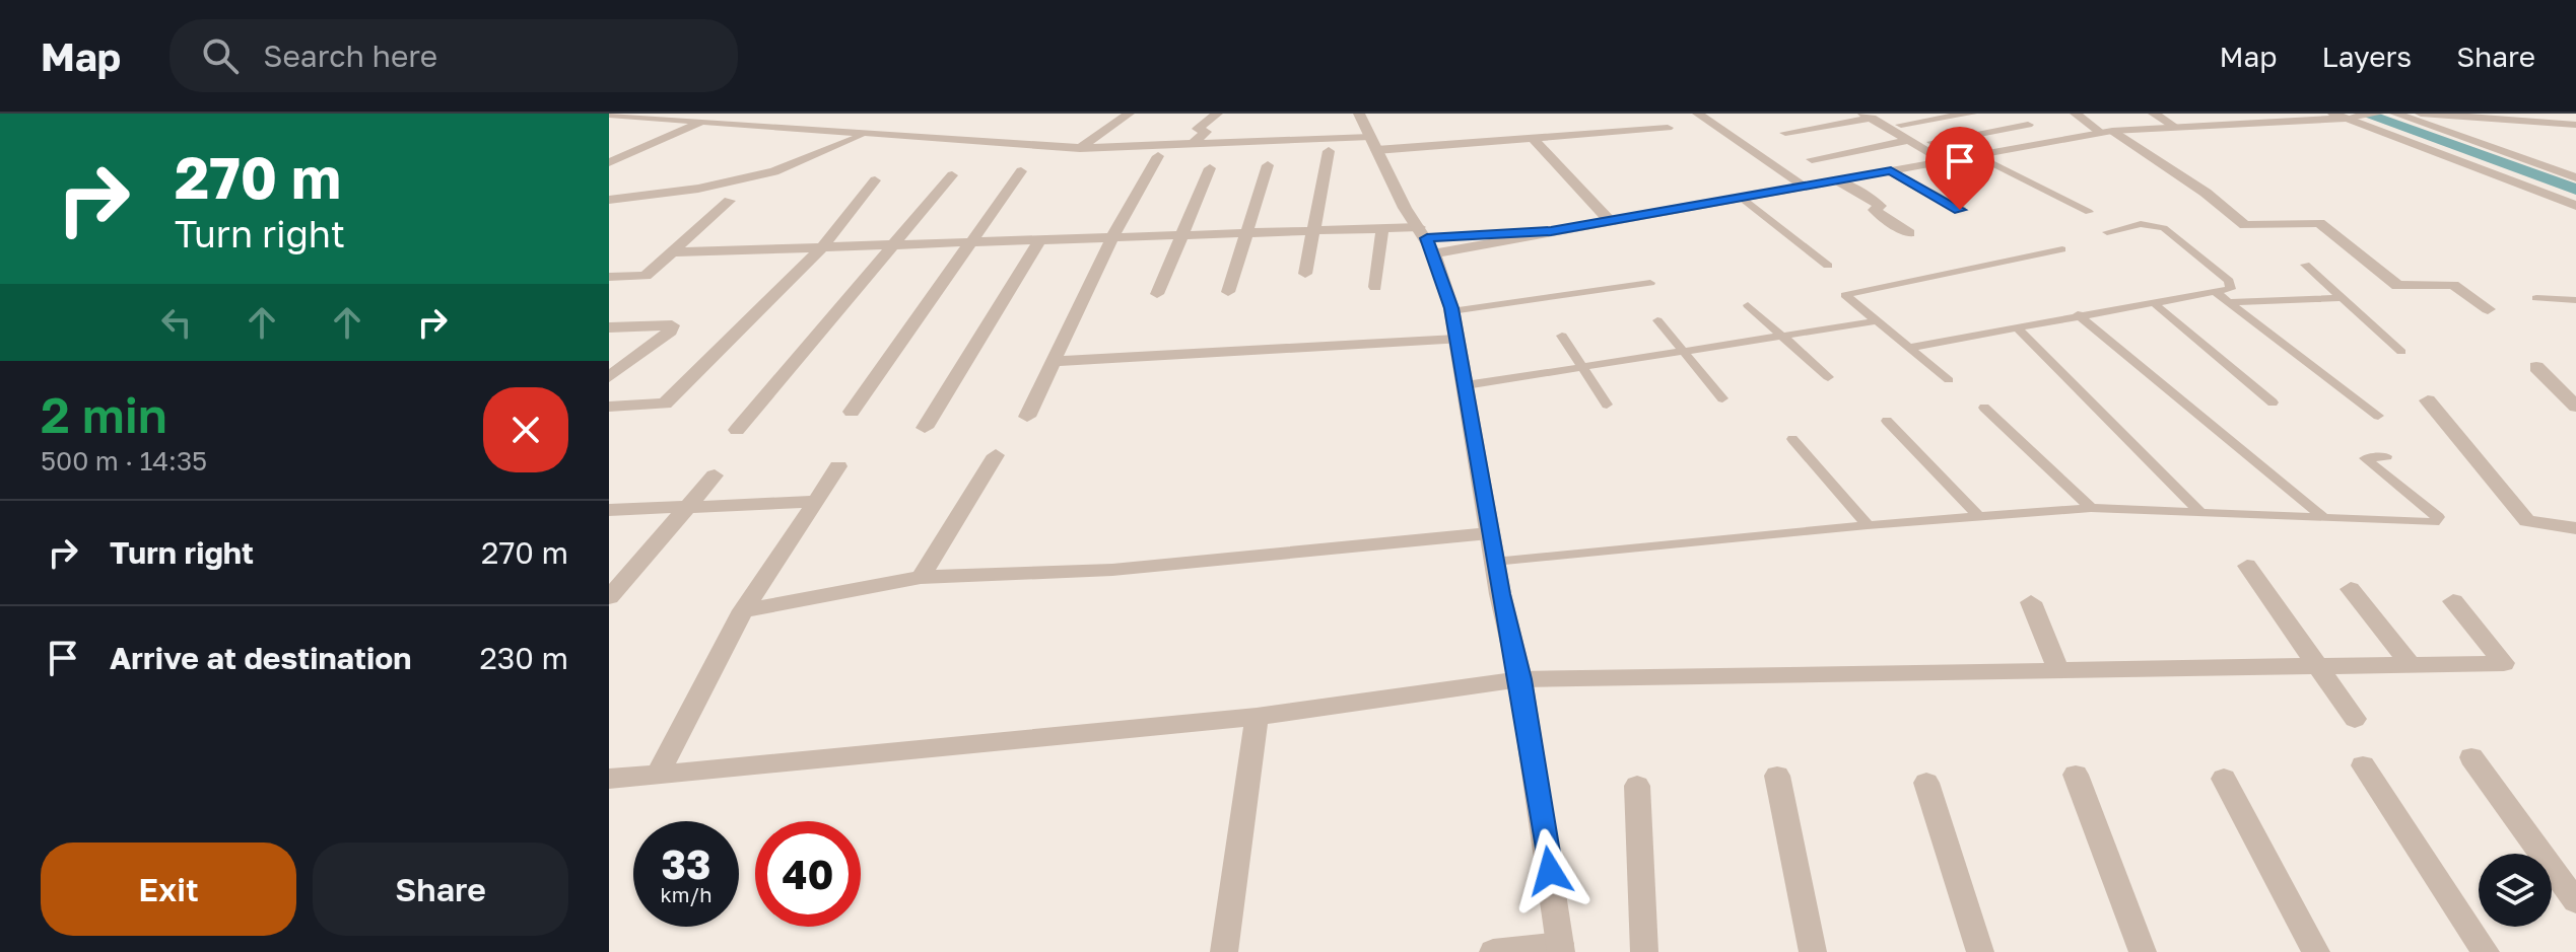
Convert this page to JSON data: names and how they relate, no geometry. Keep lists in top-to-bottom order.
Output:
{
  "page": {
    "header": "Map",
    "search": "Search here",
    "nav": ["Map", "Layers", "Share"],
    "turn": ["270 m", "Turn right"],
    "heading": ["2 min", "500 m · 14:35"],
    "list": [
      {
        "name": "Turn right",
        "value": "270 m"
      },
      {
        "name": "Arrive at destination",
        "value": "230 m"
      }
    ],
    "speed": "33 km/h",
    "limit": "40",
    "buttons": ["Exit", "Share"]
  }
}
